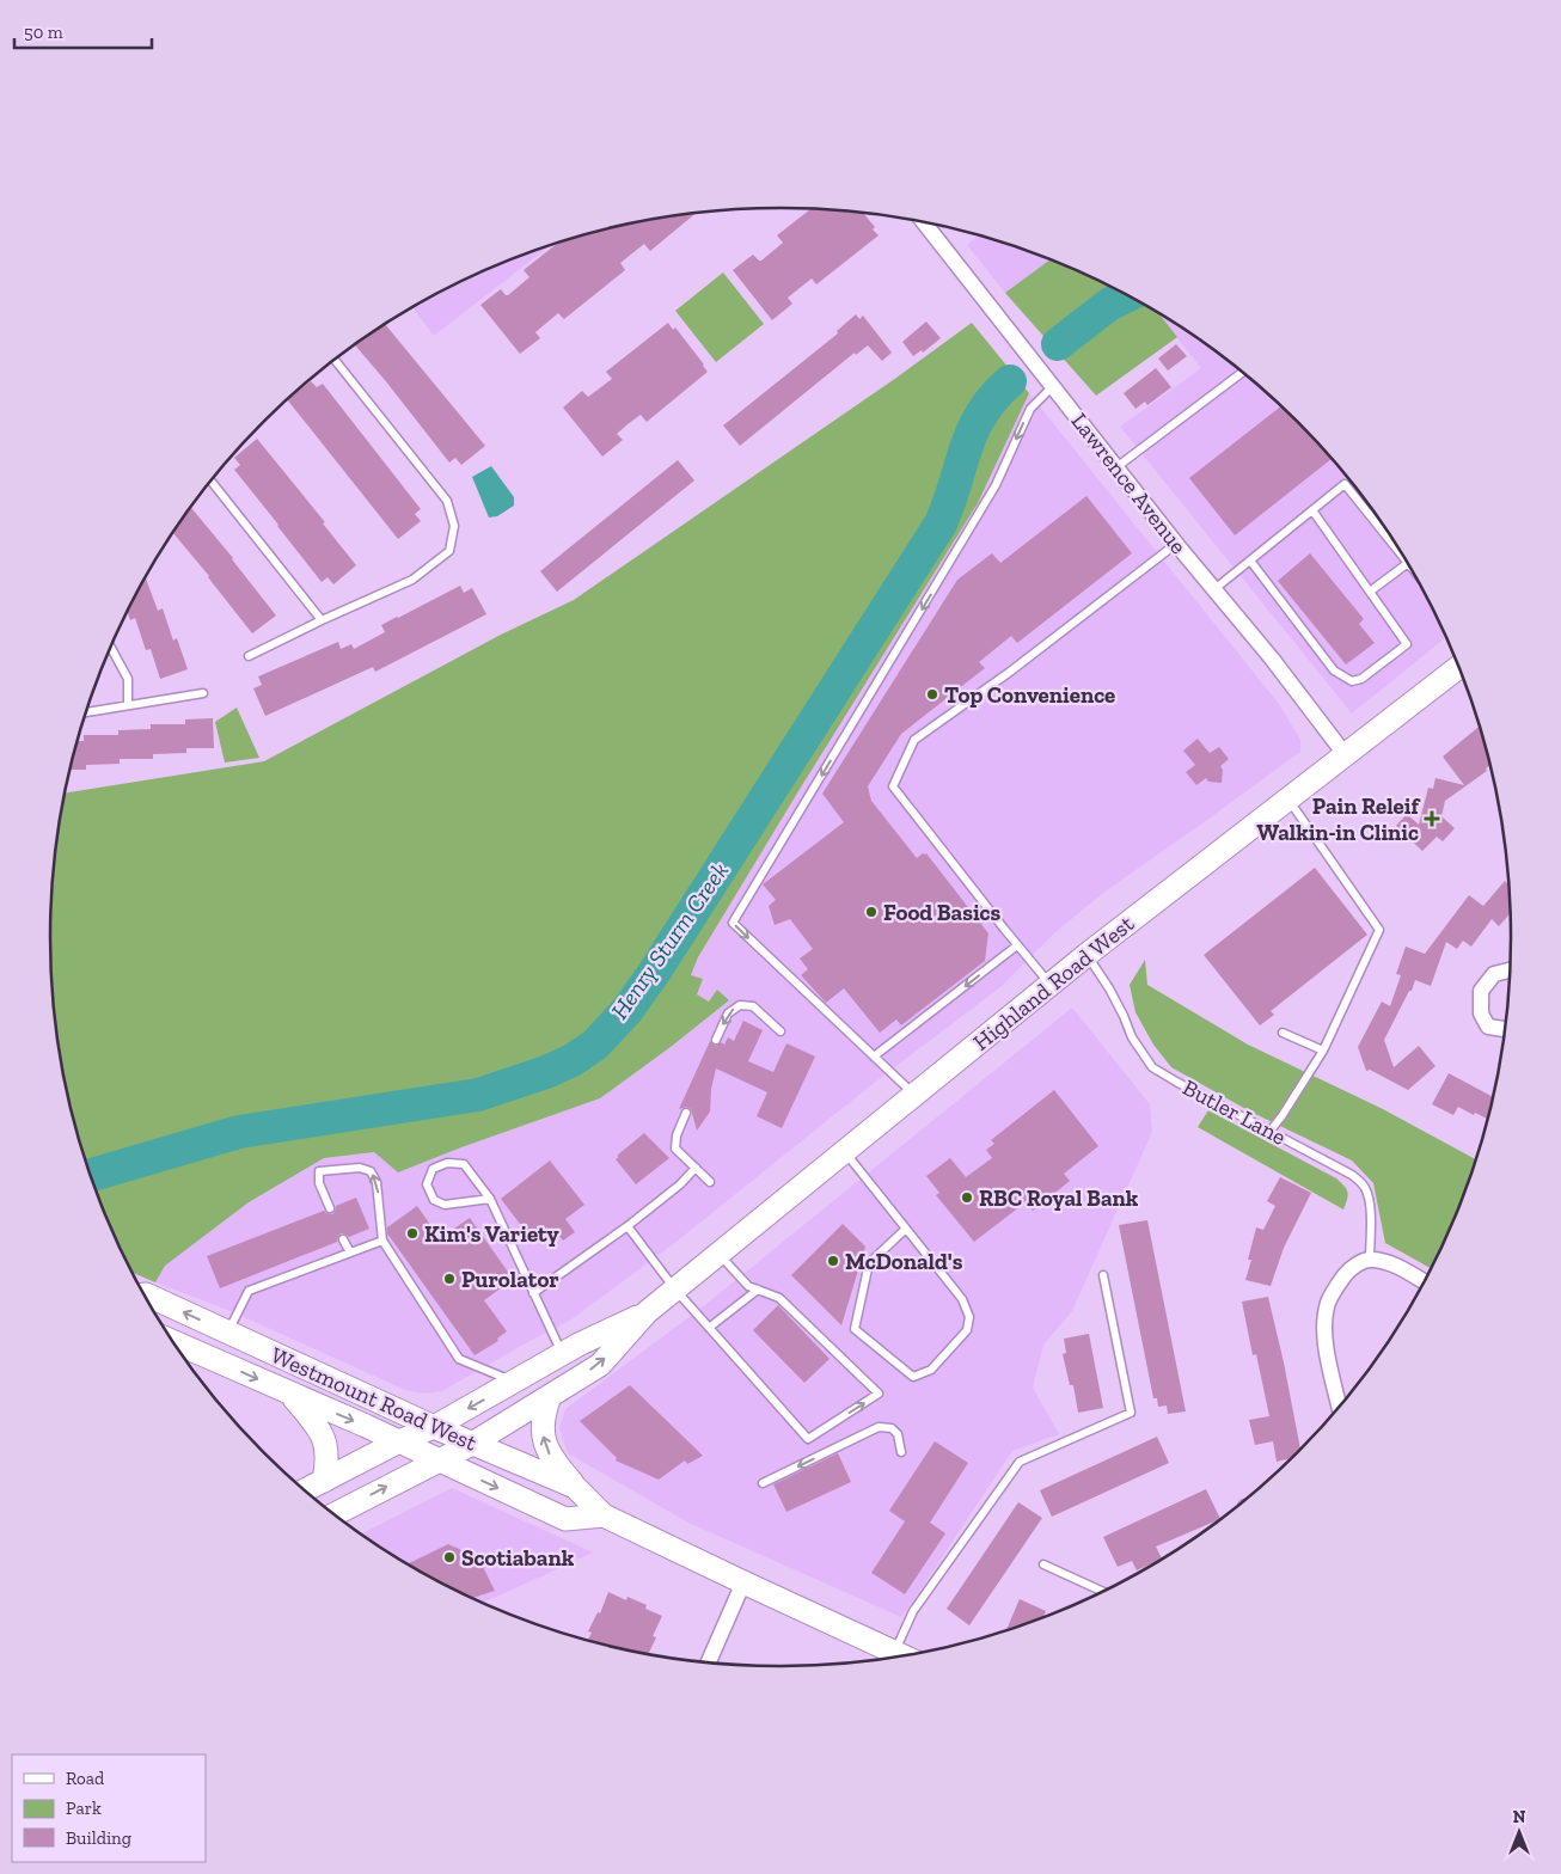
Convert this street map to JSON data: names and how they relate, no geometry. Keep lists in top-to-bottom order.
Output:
{
  "streets": {
    "main road": ["Highland Road West", "Westmount Road West"],
    "street": ["Lawrence Avenue"],
    "lane": ["Butler Lane"]
  },
  "crossings": [
    ["Lawrence Avenue", "Highland Road West"],
    ["Highland Road West", "Butler Lane"],
    ["Highland Road West", "Westmount Road West"]
  ],
  "water": ["Henry Sturm Creek"],
  "places": {
    "other": [
      "Top Convenience",
      "Food Basics",
      "RBC Royal Bank",
      "Kim's Variety",
      "McDonald's",
      "Purolator",
      "Scotiabank"
    ],
    "health": ["Pain Releif Walkin-in Clinic"]
  },
  "legend": ["Road", "Park", "Building"],
  "scale_bar": "50 m",
  "north": "top"
}
